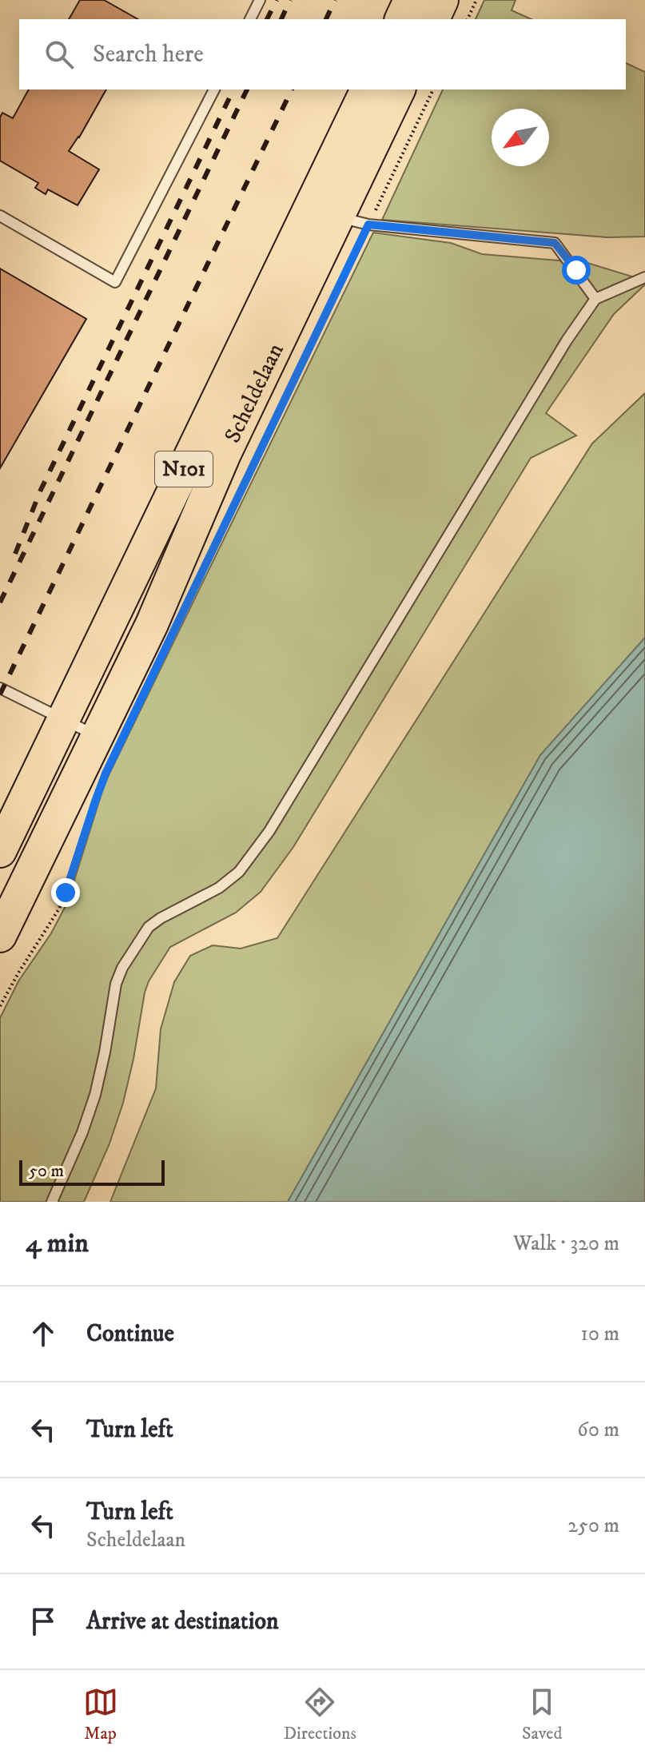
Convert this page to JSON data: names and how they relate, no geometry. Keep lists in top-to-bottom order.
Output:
{
  "streets": {
    "main road": ["Scheldelaan", "N101"]
  },
  "scale_bar": "50 m",
  "north": "bottom left",
  "page": {
    "search": "Search here",
    "scale": "50 m",
    "heading": ["4 min", "Walk · 320 m"],
    "list": [
      ["Continue", "10 m"],
      ["Turn left", "60 m"],
      ["Turn left", "Scheldelaan", "250 m"],
      "Arrive at destination"
    ],
    "nav": ["Map", "Directions", "Saved"]
  }
}
